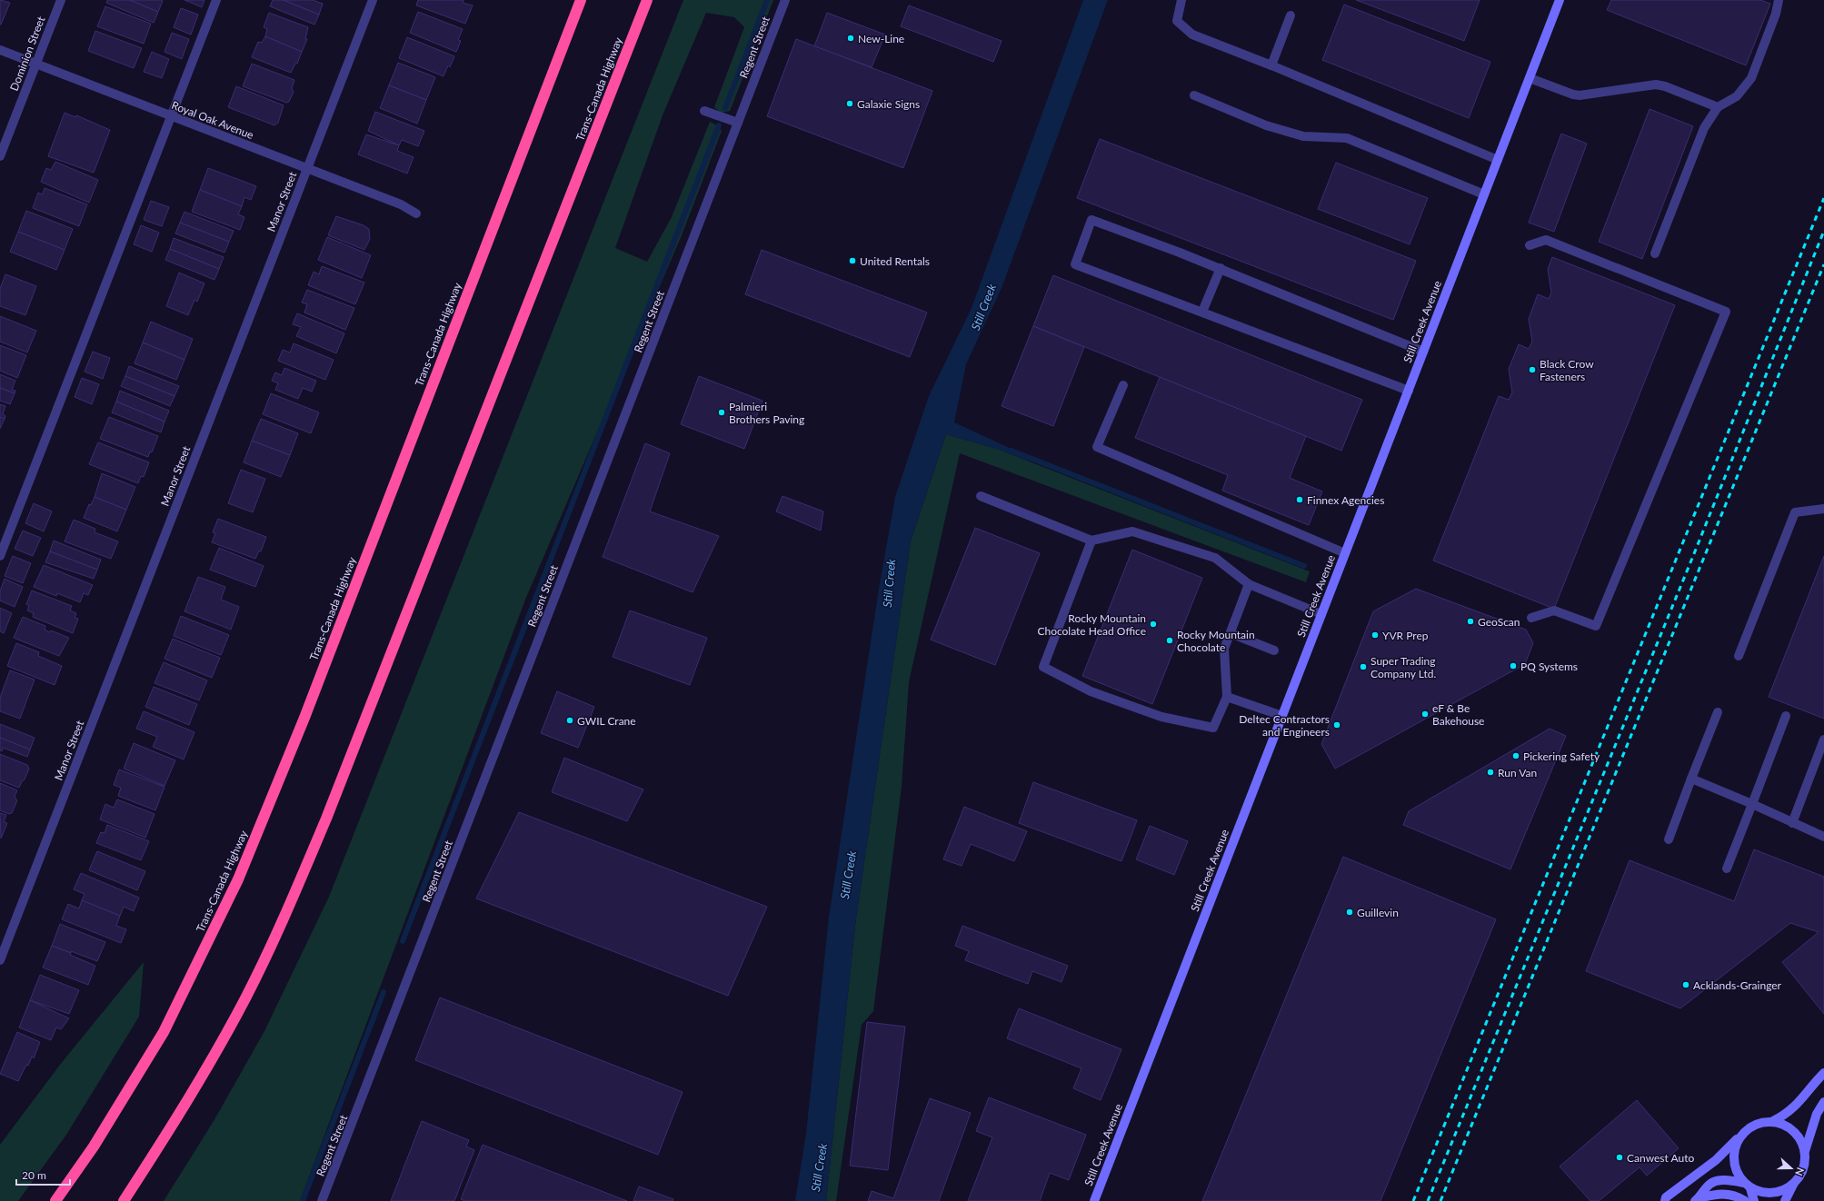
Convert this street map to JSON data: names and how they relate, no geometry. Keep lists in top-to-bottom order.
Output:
{
  "streets": {
    "highway": ["Trans-Canada Highway"],
    "street": [
      "Regent Street",
      "Dominion Street",
      "Royal Oak Avenue",
      "Manor Street",
      "Still Creek Avenue"
    ]
  },
  "crossings": [
    ["Dominion Street", "Royal Oak Avenue"],
    ["Royal Oak Avenue", "Manor Street"]
  ],
  "water": ["Still Creek"],
  "places": [
    "New-Line",
    "Galaxie Signs",
    "United Rentals",
    "Black Crow Fasteners",
    "Palmieri Brothers Paving",
    "Finnex Agencies",
    "GeoScan",
    "Rocky Mountain Chocolate Head Office",
    "YVR Prep",
    "Rocky Mountain Chocolate",
    "PQ Systems",
    "Super Trading Company Ltd.",
    "eF & Be Bakehouse",
    "GWIL Crane",
    "Deltec Contractors and Engineers",
    "Pickering Safety",
    "Run Van",
    "Guillevin",
    "Acklands-Grainger",
    "Canwest Auto"
  ],
  "scale_bar": "20 m",
  "north": "right"
}
